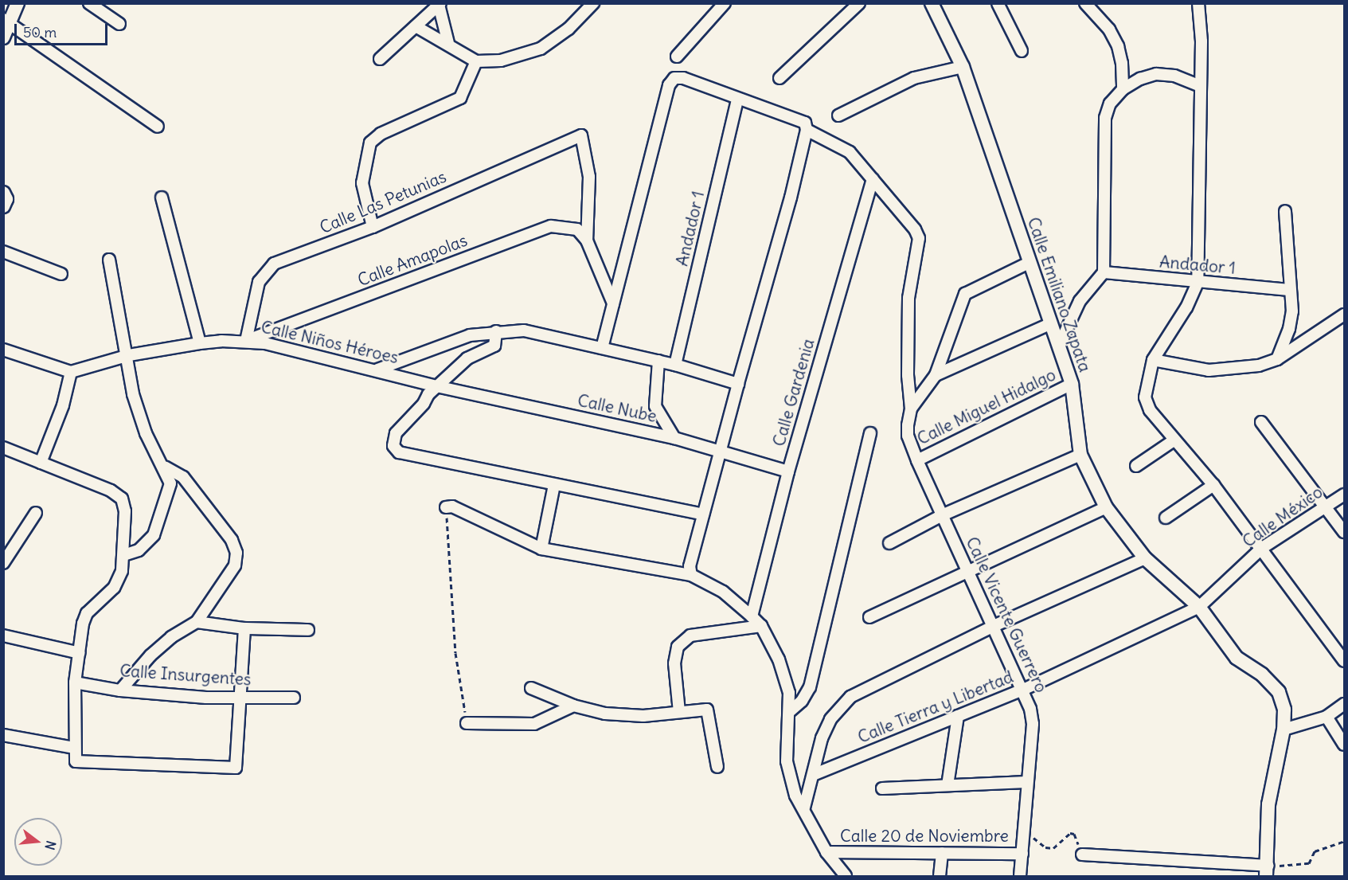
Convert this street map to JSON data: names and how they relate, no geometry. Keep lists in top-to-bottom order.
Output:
{
  "streets": {
    "street": [
      "Calle Las Petunias",
      "Andador 1",
      "Calle Amapolas",
      "Calle Emiliano Zapata",
      "Calle Niños Héroes",
      "Calle Gardenia",
      "Calle Miguel Hidalgo",
      "Calle Nube",
      "Calle México",
      "Calle Vicente Guerrero",
      "Calle Insurgentes",
      "Calle Tierra y Libertad",
      "Calle 20 de Noviembre"
    ]
  },
  "crossings": [
    ["Calle Las Petunias", "Calle Amapolas"],
    ["Calle Las Petunias", "Calle Niños Héroes"],
    ["Andador 1", "Calle Vicente Guerrero"],
    ["Calle Amapolas", "Calle Niños Héroes"],
    ["Calle Emiliano Zapata", "Calle Miguel Hidalgo"],
    ["Calle Emiliano Zapata", "Calle México"],
    ["Calle Emiliano Zapata", "Calle Tierra y Libertad"],
    ["Calle Niños Héroes", "Calle Nube"],
    ["Calle Gardenia", "Calle Nube"],
    ["Calle Gardenia", "Calle Vicente Guerrero"],
    ["Calle Miguel Hidalgo", "Calle Vicente Guerrero"],
    ["Calle México", "Calle Tierra y Libertad"],
    ["Calle Vicente Guerrero", "Calle Tierra y Libertad"],
    ["Calle Vicente Guerrero", "Calle 20 de Noviembre"]
  ],
  "scale_bar": "50 m",
  "north": "right"
}
